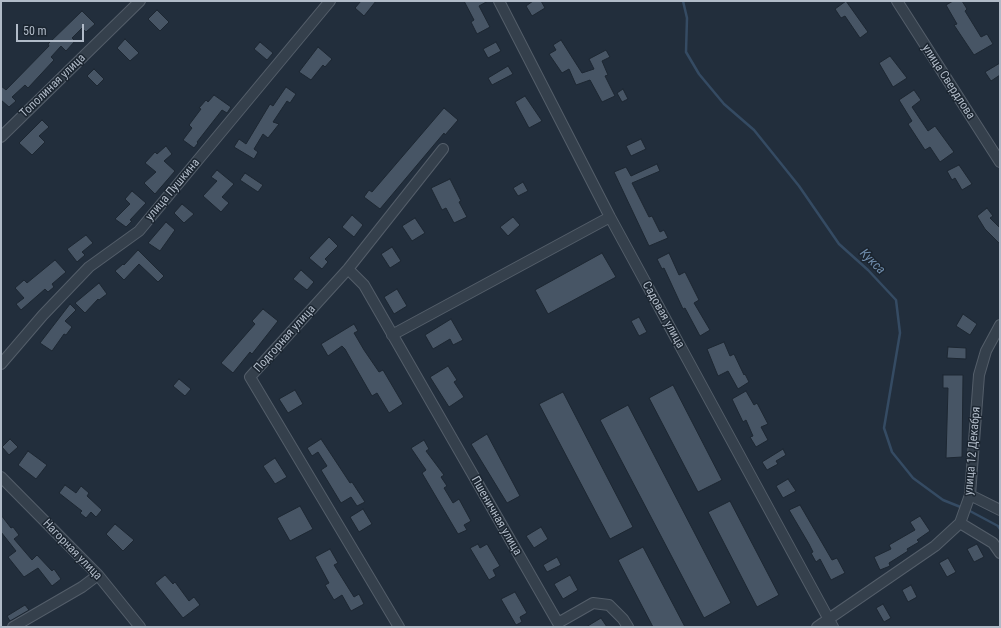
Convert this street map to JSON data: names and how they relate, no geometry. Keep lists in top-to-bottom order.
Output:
{
  "streets": {
    "street": [
      "улица Свердлова",
      "Тополиная улица",
      "улица Пушкина",
      "Садовая улица",
      "Подгорная улица",
      "улица 12 Декабря",
      "Пшеничная улица",
      "Нагорная улица"
    ]
  },
  "crossings": [
    ["Садовая улица", "улица 12 Декабря"],
    ["Подгорная улица", "Пшеничная улица"]
  ],
  "water": ["Кукса"],
  "scale_bar": "50 m"
}
